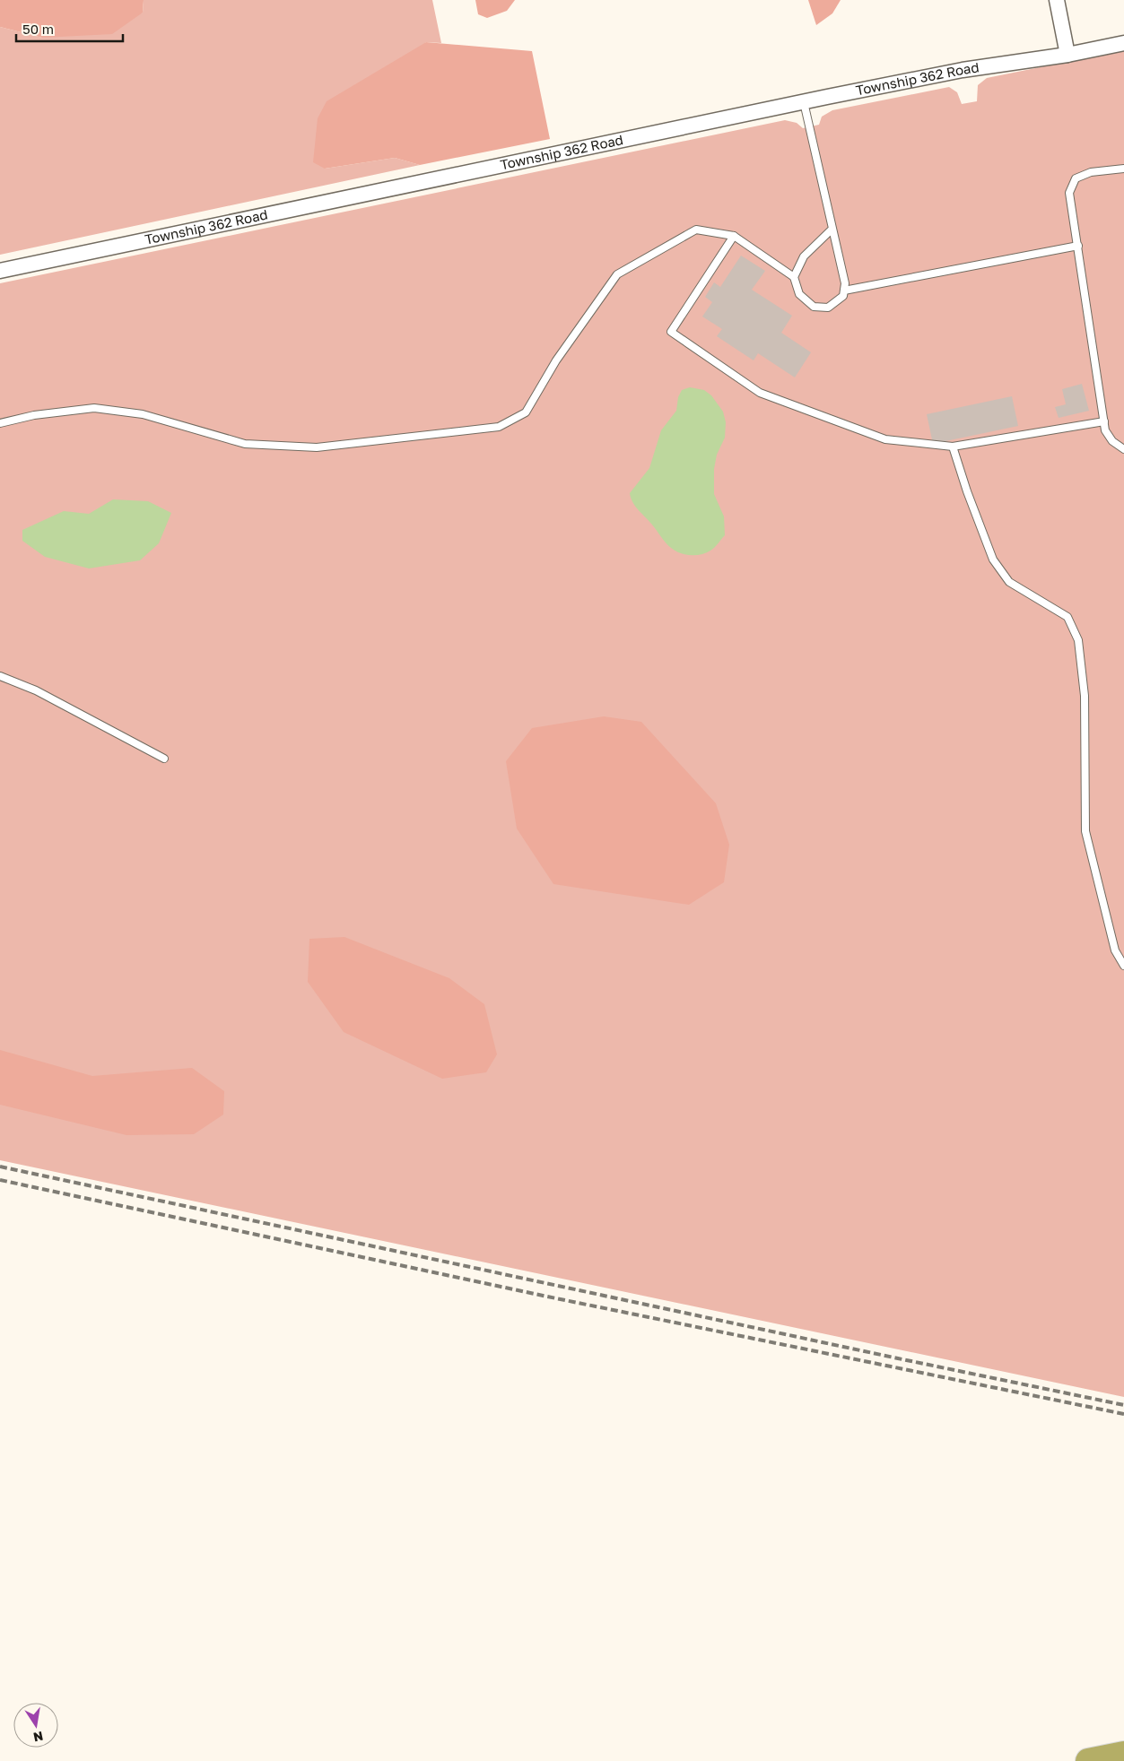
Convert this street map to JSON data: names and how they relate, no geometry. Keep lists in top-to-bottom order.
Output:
{
  "streets": {
    "street": ["Township 362 Road"]
  },
  "scale_bar": "50 m",
  "north": "bottom"
}
